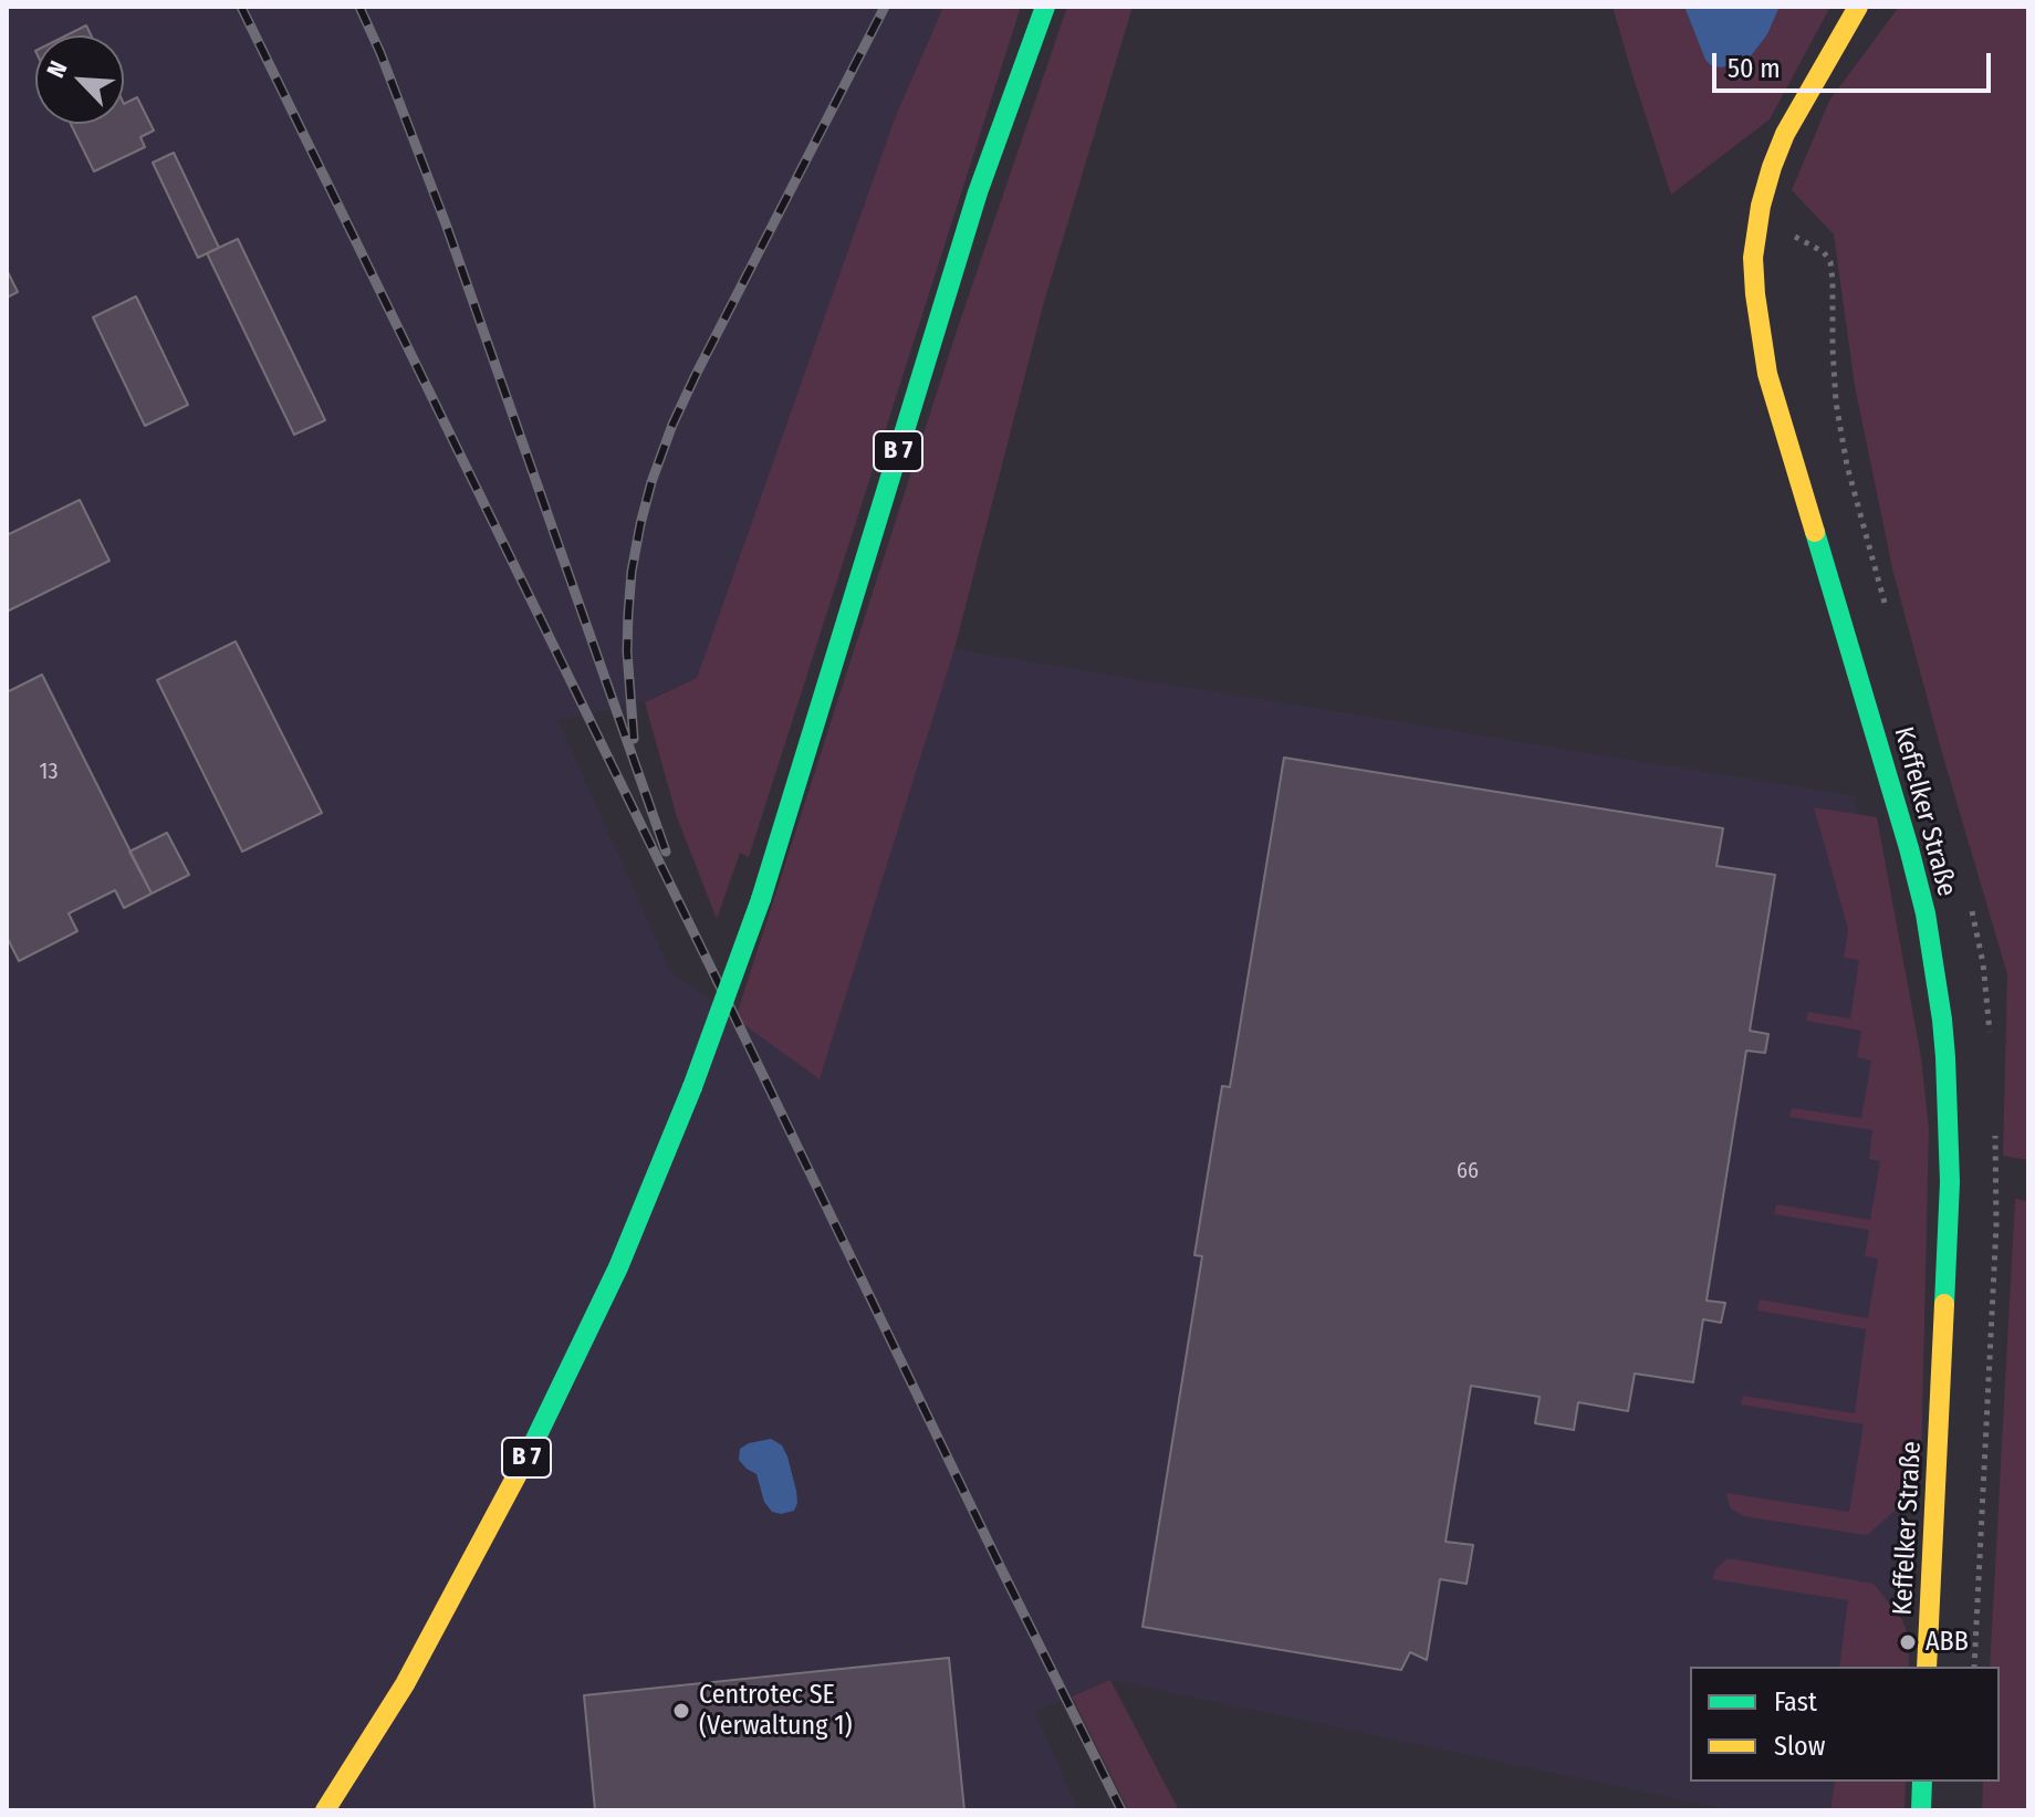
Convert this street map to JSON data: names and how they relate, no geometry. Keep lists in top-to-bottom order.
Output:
{
  "streets": {
    "main road": ["B 7", "Keffelker Straße"]
  },
  "places": ["ABB", "Centrotec SE (Verwaltung 1)"],
  "house_numbers": ["13", "66"],
  "legend": ["Fast", "Slow"],
  "scale_bar": "50 m",
  "north": "top left"
}
